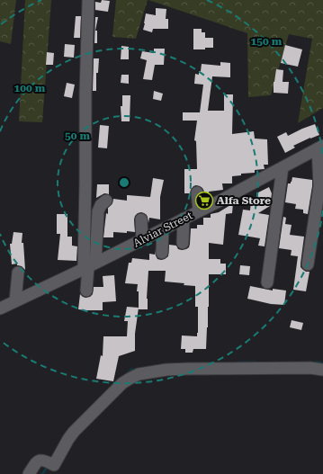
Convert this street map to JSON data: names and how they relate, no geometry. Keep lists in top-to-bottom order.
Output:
{
  "streets": {
    "street": ["Alviar Street"]
  },
  "places": {
    "supermarket": ["Alfa Store"]
  },
  "rings": ["150 m", "100 m", "50 m"]
}
